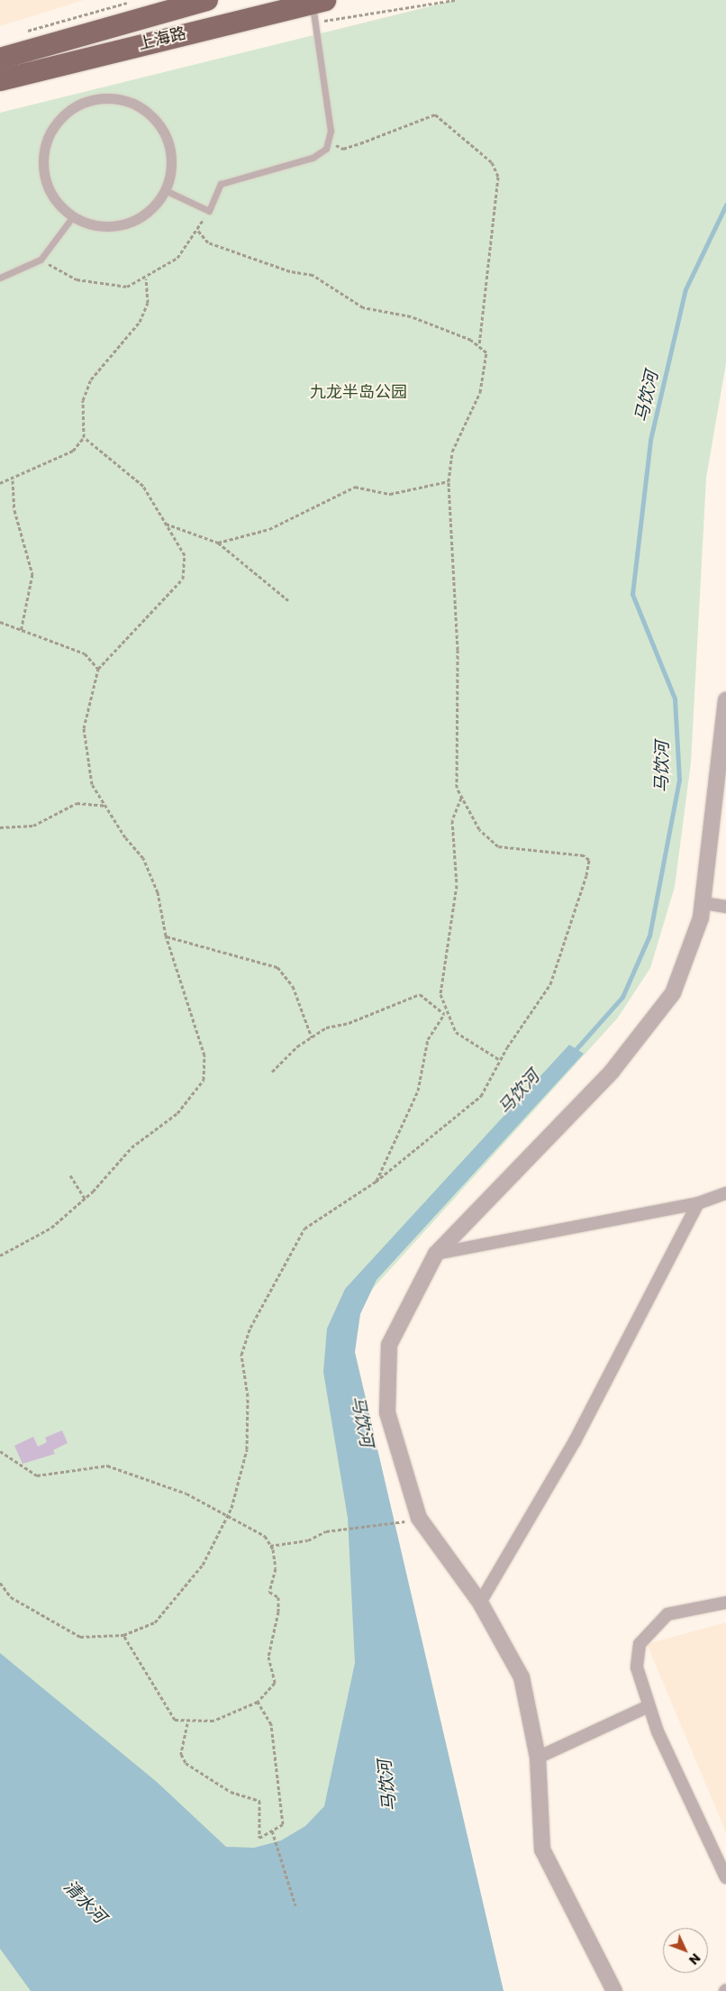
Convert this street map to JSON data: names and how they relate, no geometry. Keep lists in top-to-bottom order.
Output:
{
  "streets": {
    "highway": ["上海路"]
  },
  "water": ["马饮河", "清水河"],
  "parks": ["九龙半岛公园"],
  "north": "bottom right"
}
